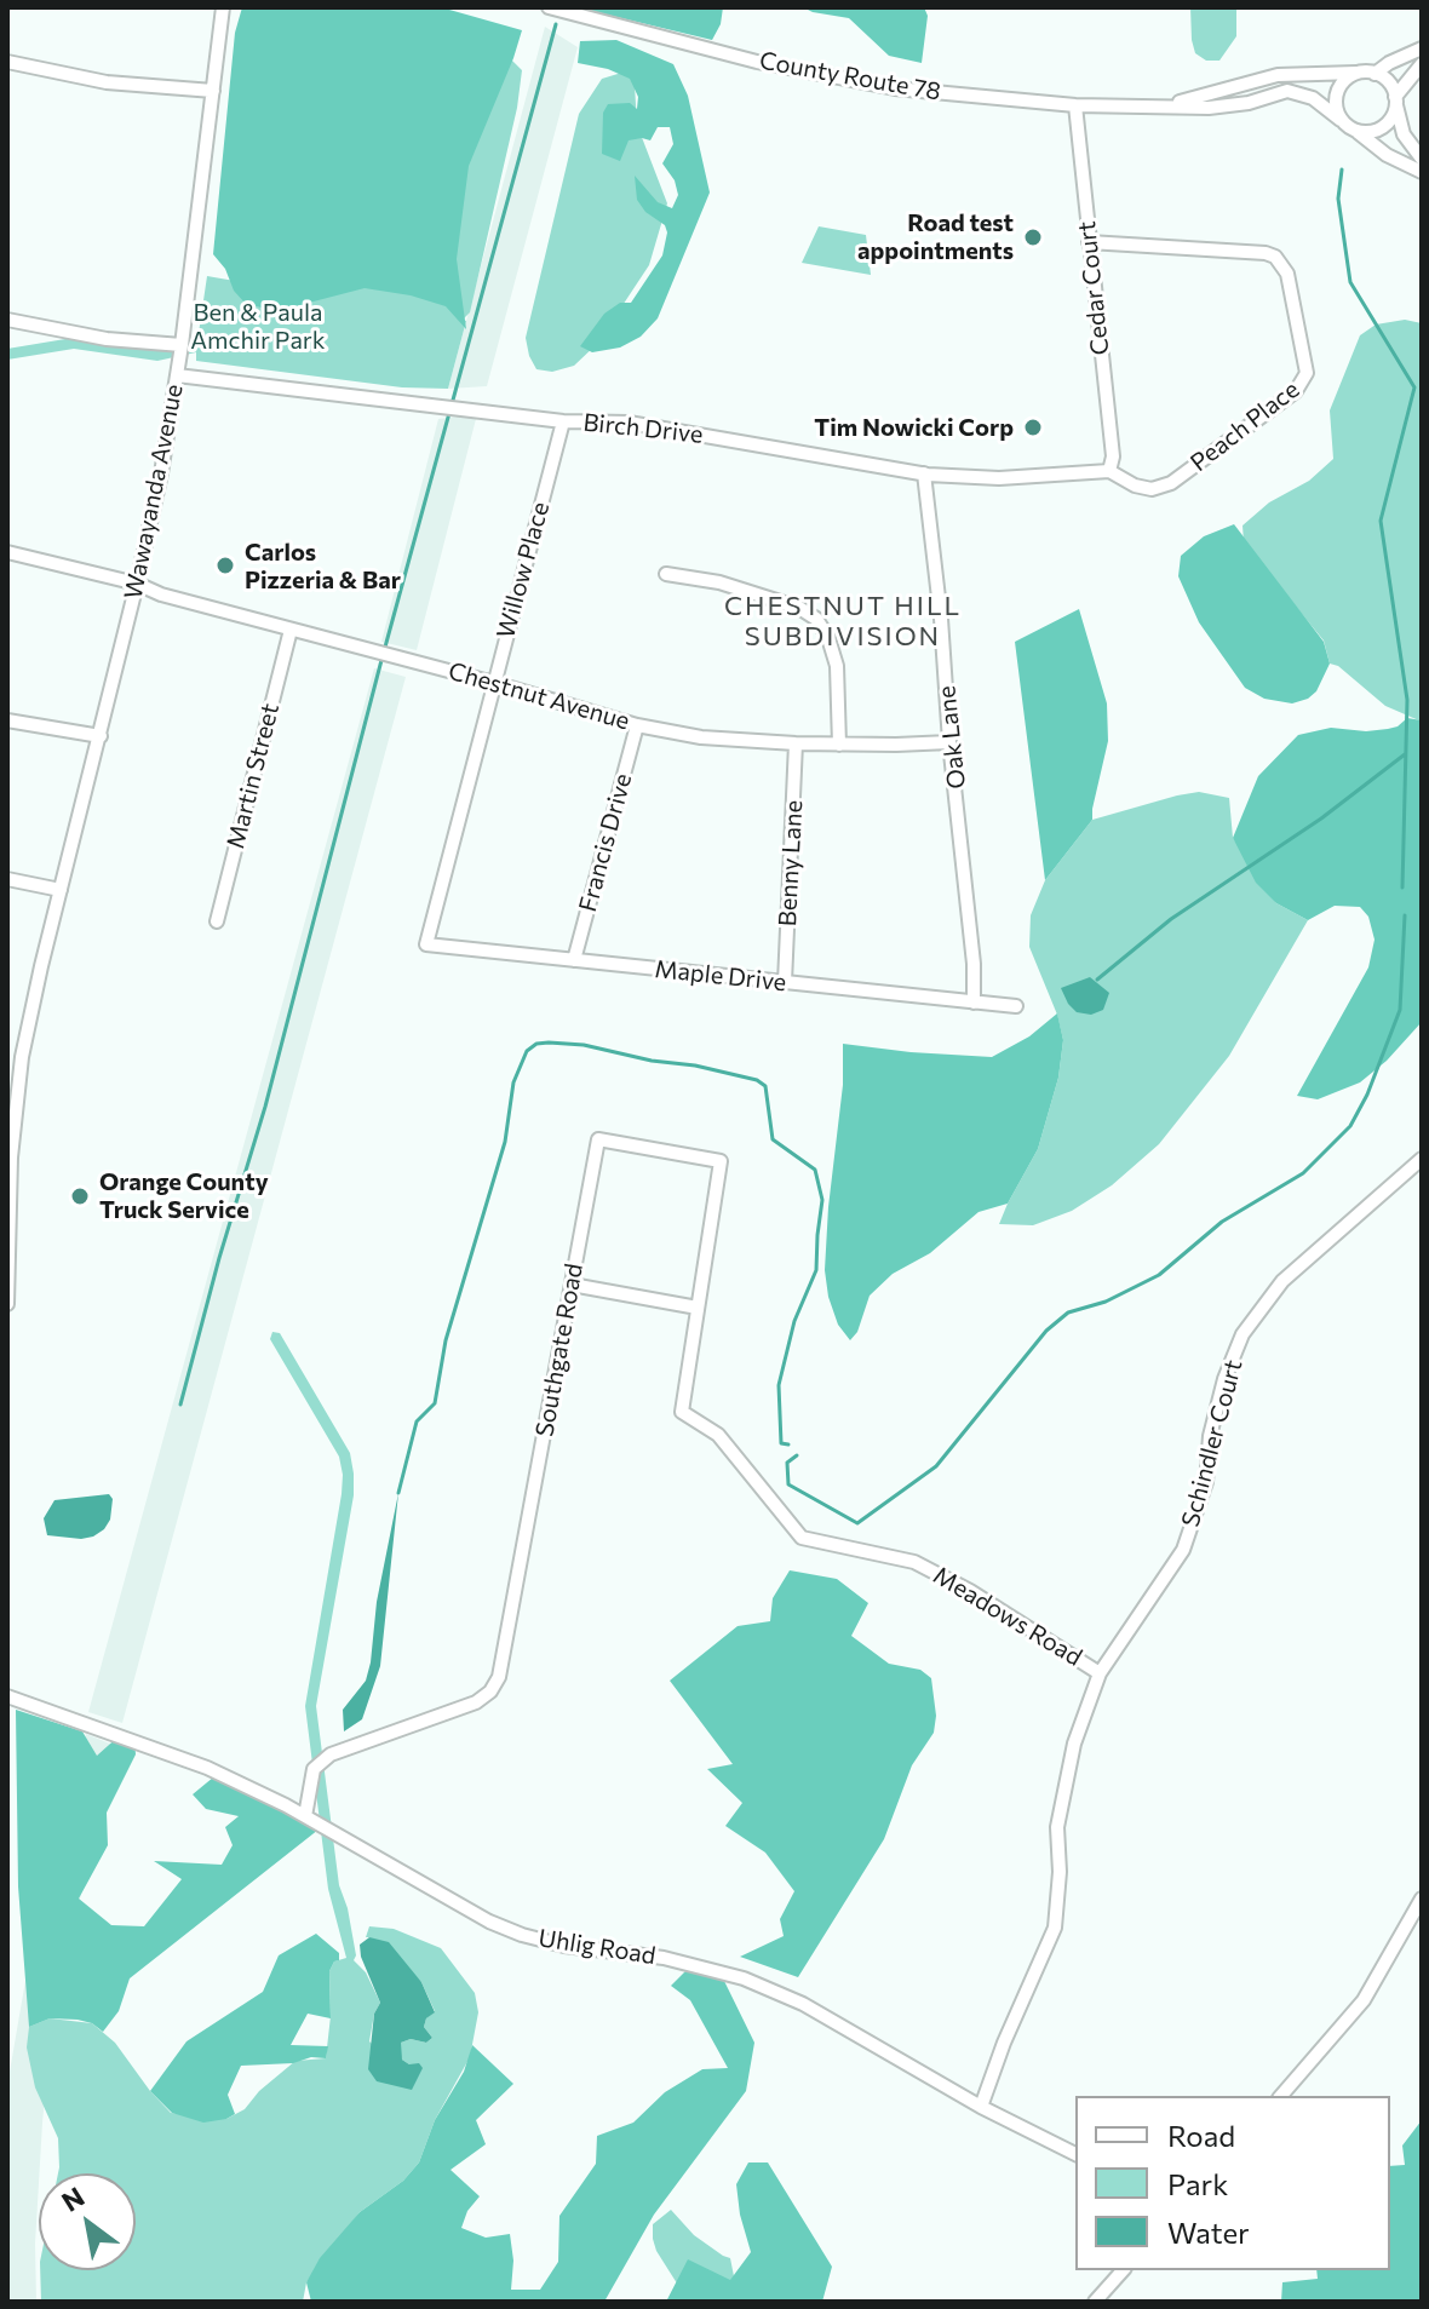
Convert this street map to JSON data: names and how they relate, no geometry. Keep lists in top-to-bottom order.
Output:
{
  "streets": {
    "street": [
      "County Route 78",
      "Cedar Court",
      "Peach Place",
      "Birch Drive",
      "Wawayanda Avenue",
      "Willow Place",
      "Chestnut Avenue",
      "Oak Lane",
      "Martin Street",
      "Francis Drive",
      "Benny Lane",
      "Maple Drive",
      "Southgate Road",
      "Schindler Court",
      "Meadows Road",
      "Uhlig Road"
    ]
  },
  "crossings": [
    ["County Route 78", "Cedar Court"],
    ["Cedar Court", "Peach Place"],
    ["Cedar Court", "Birch Drive"],
    ["Peach Place", "Birch Drive"],
    ["Birch Drive", "Wawayanda Avenue"],
    ["Birch Drive", "Willow Place"],
    ["Birch Drive", "Oak Lane"],
    ["Wawayanda Avenue", "Chestnut Avenue"],
    ["Willow Place", "Chestnut Avenue"],
    ["Willow Place", "Maple Drive"],
    ["Chestnut Avenue", "Oak Lane"],
    ["Chestnut Avenue", "Martin Street"],
    ["Chestnut Avenue", "Francis Drive"],
    ["Chestnut Avenue", "Benny Lane"],
    ["Oak Lane", "Maple Drive"],
    ["Francis Drive", "Maple Drive"],
    ["Benny Lane", "Maple Drive"],
    ["Southgate Road", "Meadows Road"],
    ["Southgate Road", "Uhlig Road"],
    ["Schindler Court", "Meadows Road"],
    ["Schindler Court", "Uhlig Road"]
  ],
  "districts": ["CHESTNUT HILL SUBDIVISION"],
  "parks": ["Ben & Paula Amchir Park"],
  "places": [
    "Road test appointments",
    "Tim Nowicki Corp",
    "Carlos Pizzeria & Bar",
    "Orange County Truck Service"
  ],
  "legend": ["Road", "Park", "Water"],
  "north": "top left"
}
